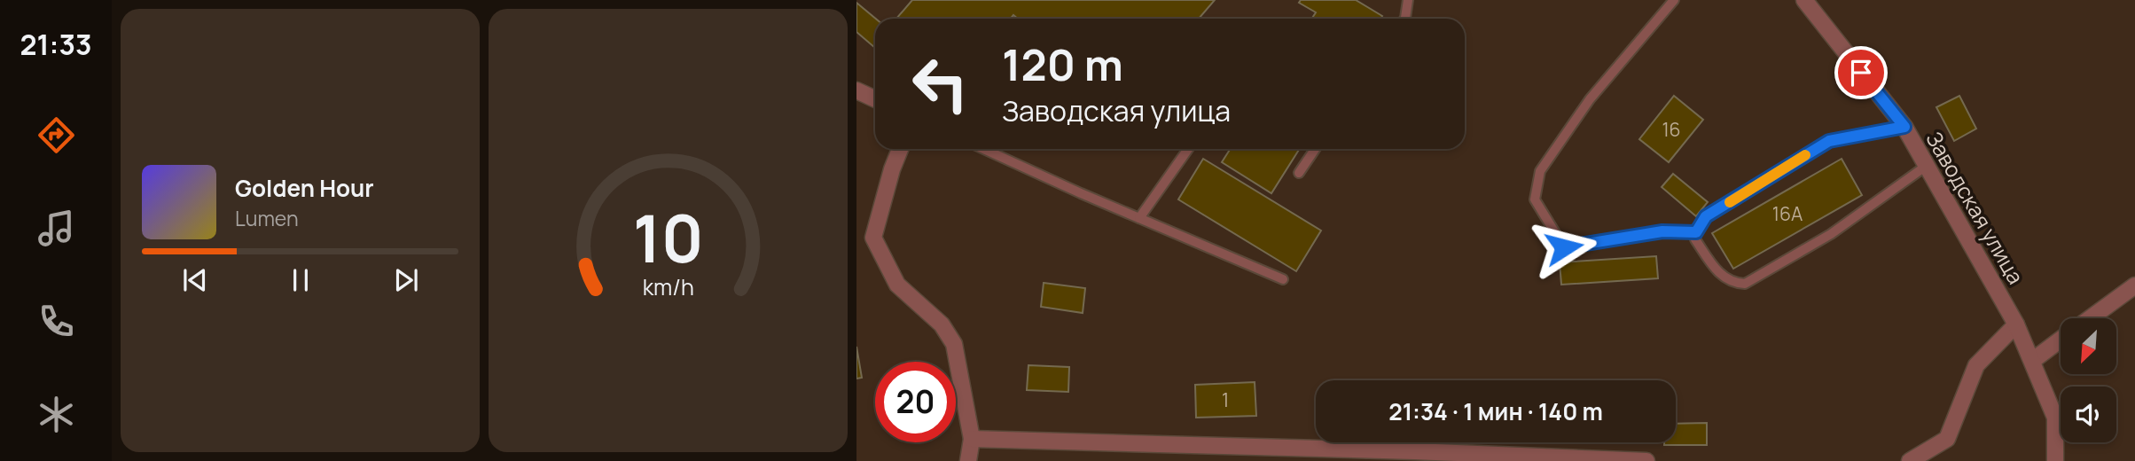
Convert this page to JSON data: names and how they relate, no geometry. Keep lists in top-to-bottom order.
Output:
{
  "streets": {
    "street": ["Заводская улица"]
  },
  "house_numbers": ["16", "16А", "1"],
  "north": "bottom left",
  "page": {
    "tabs": "21:33",
    "turn": ["120 m", "Заводская улица"],
    "song": ["Golden Hour", "Lumen"],
    "limit": "20",
    "trip": "21:34 · 1 мин · 140 m",
    "gauge": ["10", "km/h"]
  }
}
